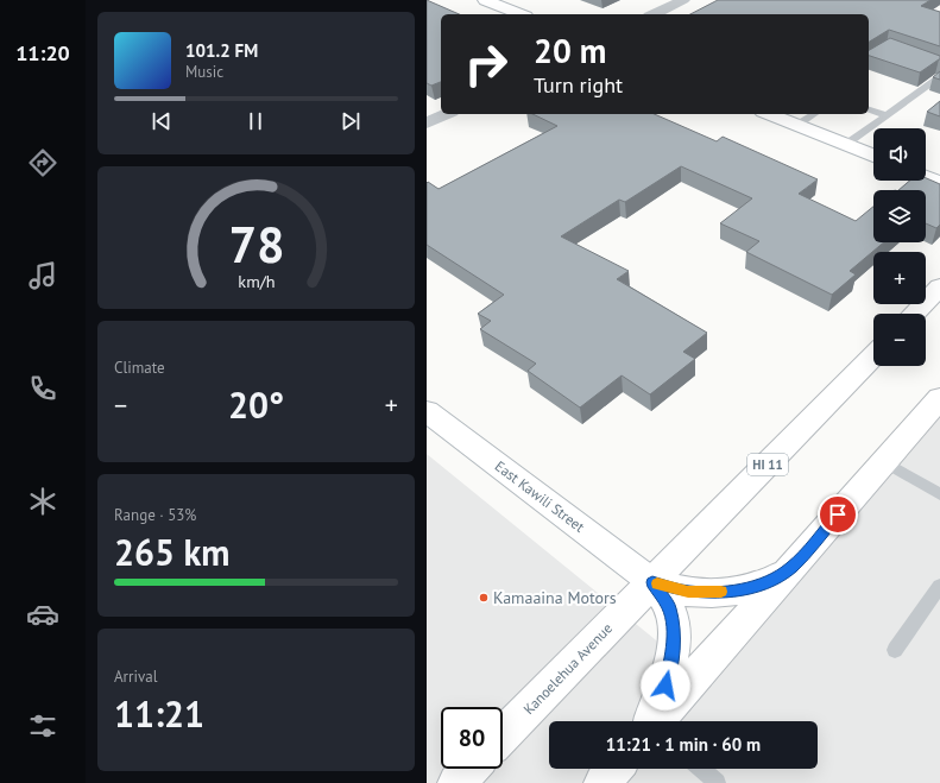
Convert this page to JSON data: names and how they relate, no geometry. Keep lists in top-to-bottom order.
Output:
{
  "streets": {
    "main road": ["HI 11", "East Kawili Street", "Kanoelehua Avenue"]
  },
  "crossings": [
    ["East Kawili Street", "Kanoelehua Avenue"]
  ],
  "places": ["Kamaaina Motors"],
  "page": {
    "tabs": "11:20",
    "turn": ["20 m", "Turn right"],
    "song": ["101.2 FM", "Music"],
    "map_buttons": ["+", "−"],
    "tile": [
      "Climate",
      ["Range · 53%", "265 km"],
      ["Arrival", "11:21"]
    ],
    "heat": ["−", "20°", "+"],
    "limit": "80",
    "trip": "11:21 · 1 min · 60 m",
    "gauge": ["78", "km/h"]
  }
}
